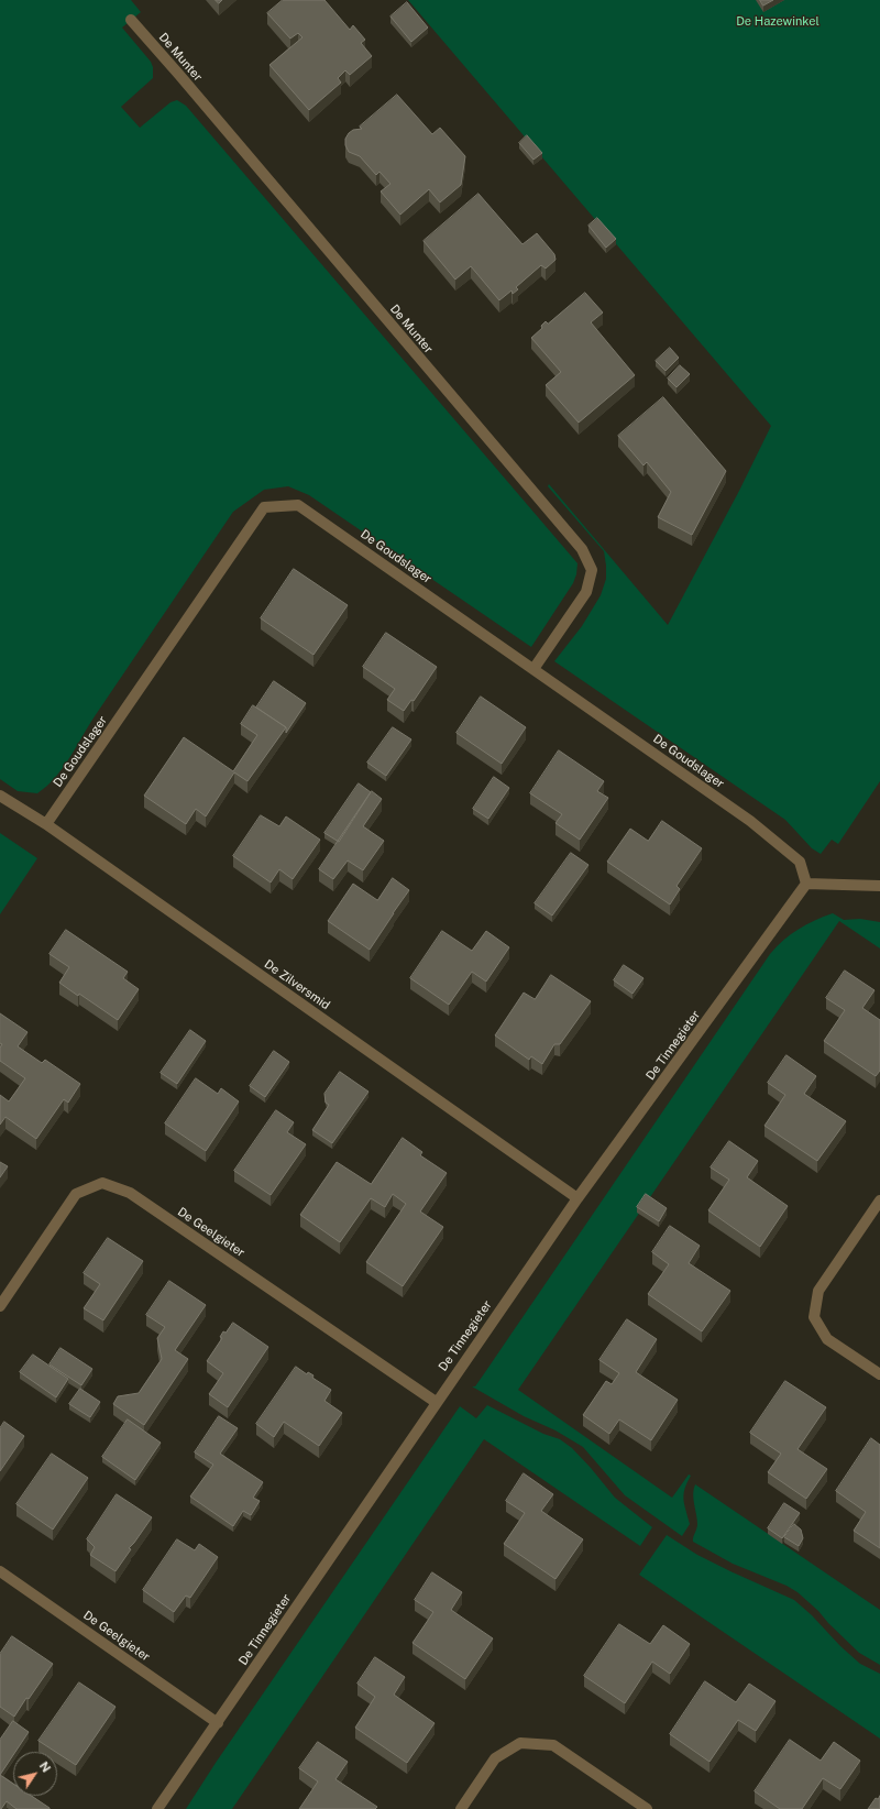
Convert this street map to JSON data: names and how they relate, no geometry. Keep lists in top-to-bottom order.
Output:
{
  "streets": {
    "street": [
      "De Munter",
      "De Goudslager",
      "De Zilversmid",
      "De Tinnegieter",
      "De Geelgieter"
    ]
  },
  "crossings": [
    ["De Munter", "De Goudslager"],
    ["De Goudslager", "De Zilversmid"],
    ["De Goudslager", "De Tinnegieter"],
    ["De Zilversmid", "De Tinnegieter"],
    ["De Tinnegieter", "De Geelgieter"]
  ],
  "parks": ["De Hazewinkel"],
  "north": "top right"
}
